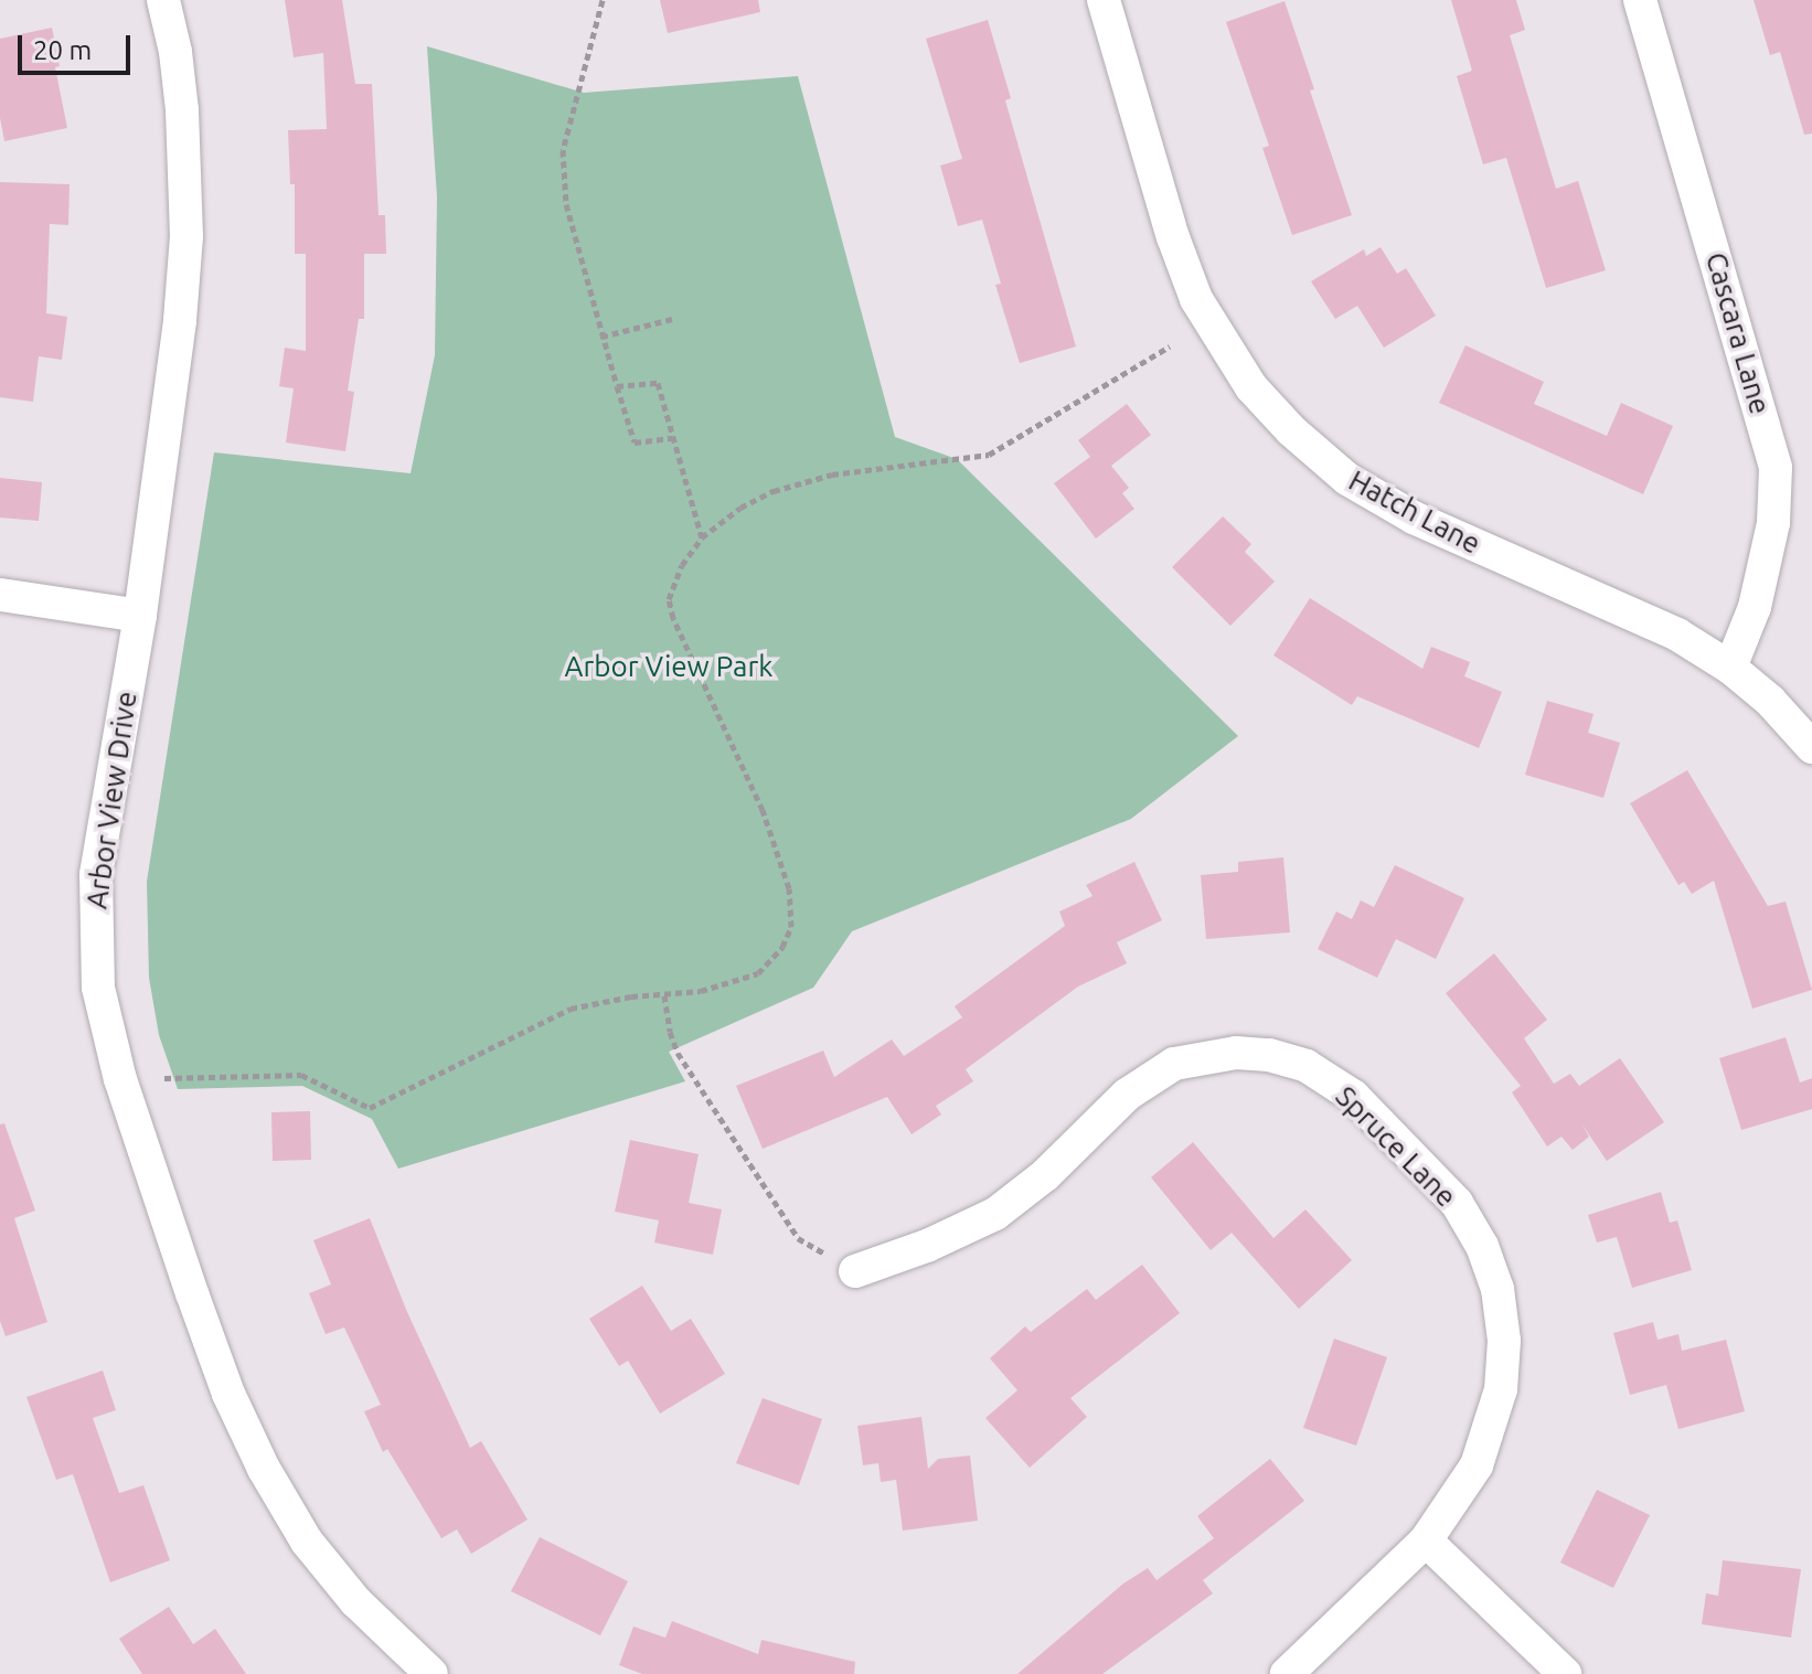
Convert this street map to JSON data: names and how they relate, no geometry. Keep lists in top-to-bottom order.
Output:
{
  "streets": {
    "street": [
      "Cascara Lane",
      "Hatch Lane",
      "Arbor View Drive",
      "Spruce Lane"
    ]
  },
  "crossings": [
    ["Cascara Lane", "Hatch Lane"]
  ],
  "parks": ["Arbor View Park"],
  "scale_bar": "20 m"
}
